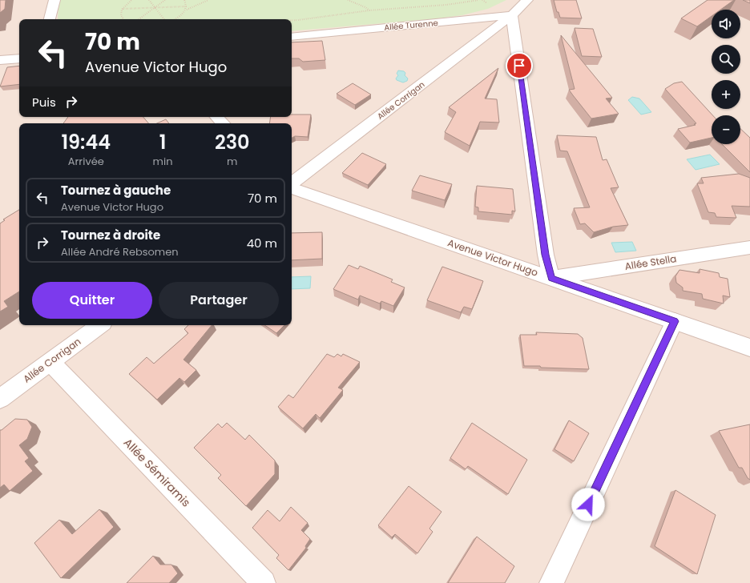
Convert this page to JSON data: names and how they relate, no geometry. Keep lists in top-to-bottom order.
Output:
{
  "streets": {
    "street": [
      "Allée Turenne",
      "Allée Corrigan",
      "Avenue Victor Hugo",
      "Allée Stella",
      "Allée Sémiramis"
    ]
  },
  "crossings": [
    ["Allée Turenne", "Allée Corrigan"],
    ["Allée Corrigan", "Allée Sémiramis"],
    ["Avenue Victor Hugo", "Allée Stella"]
  ],
  "page": {
    "map_buttons": ["+", "−"],
    "turn": ["70 m", "Avenue Victor Hugo"],
    "then": "Puis",
    "eta": [
      "19:44",
      "Arrivée",
      "1",
      "min",
      "230",
      "m"
    ],
    "list": [
      {
        "name": "Tournez à gauche",
        "note": "Avenue Victor Hugo",
        "value": "70 m"
      },
      {
        "name": "Tournez à droite",
        "note": "Allée André Rebsomen",
        "value": "40 m"
      }
    ],
    "buttons": ["Quitter", "Partager"]
  }
}
